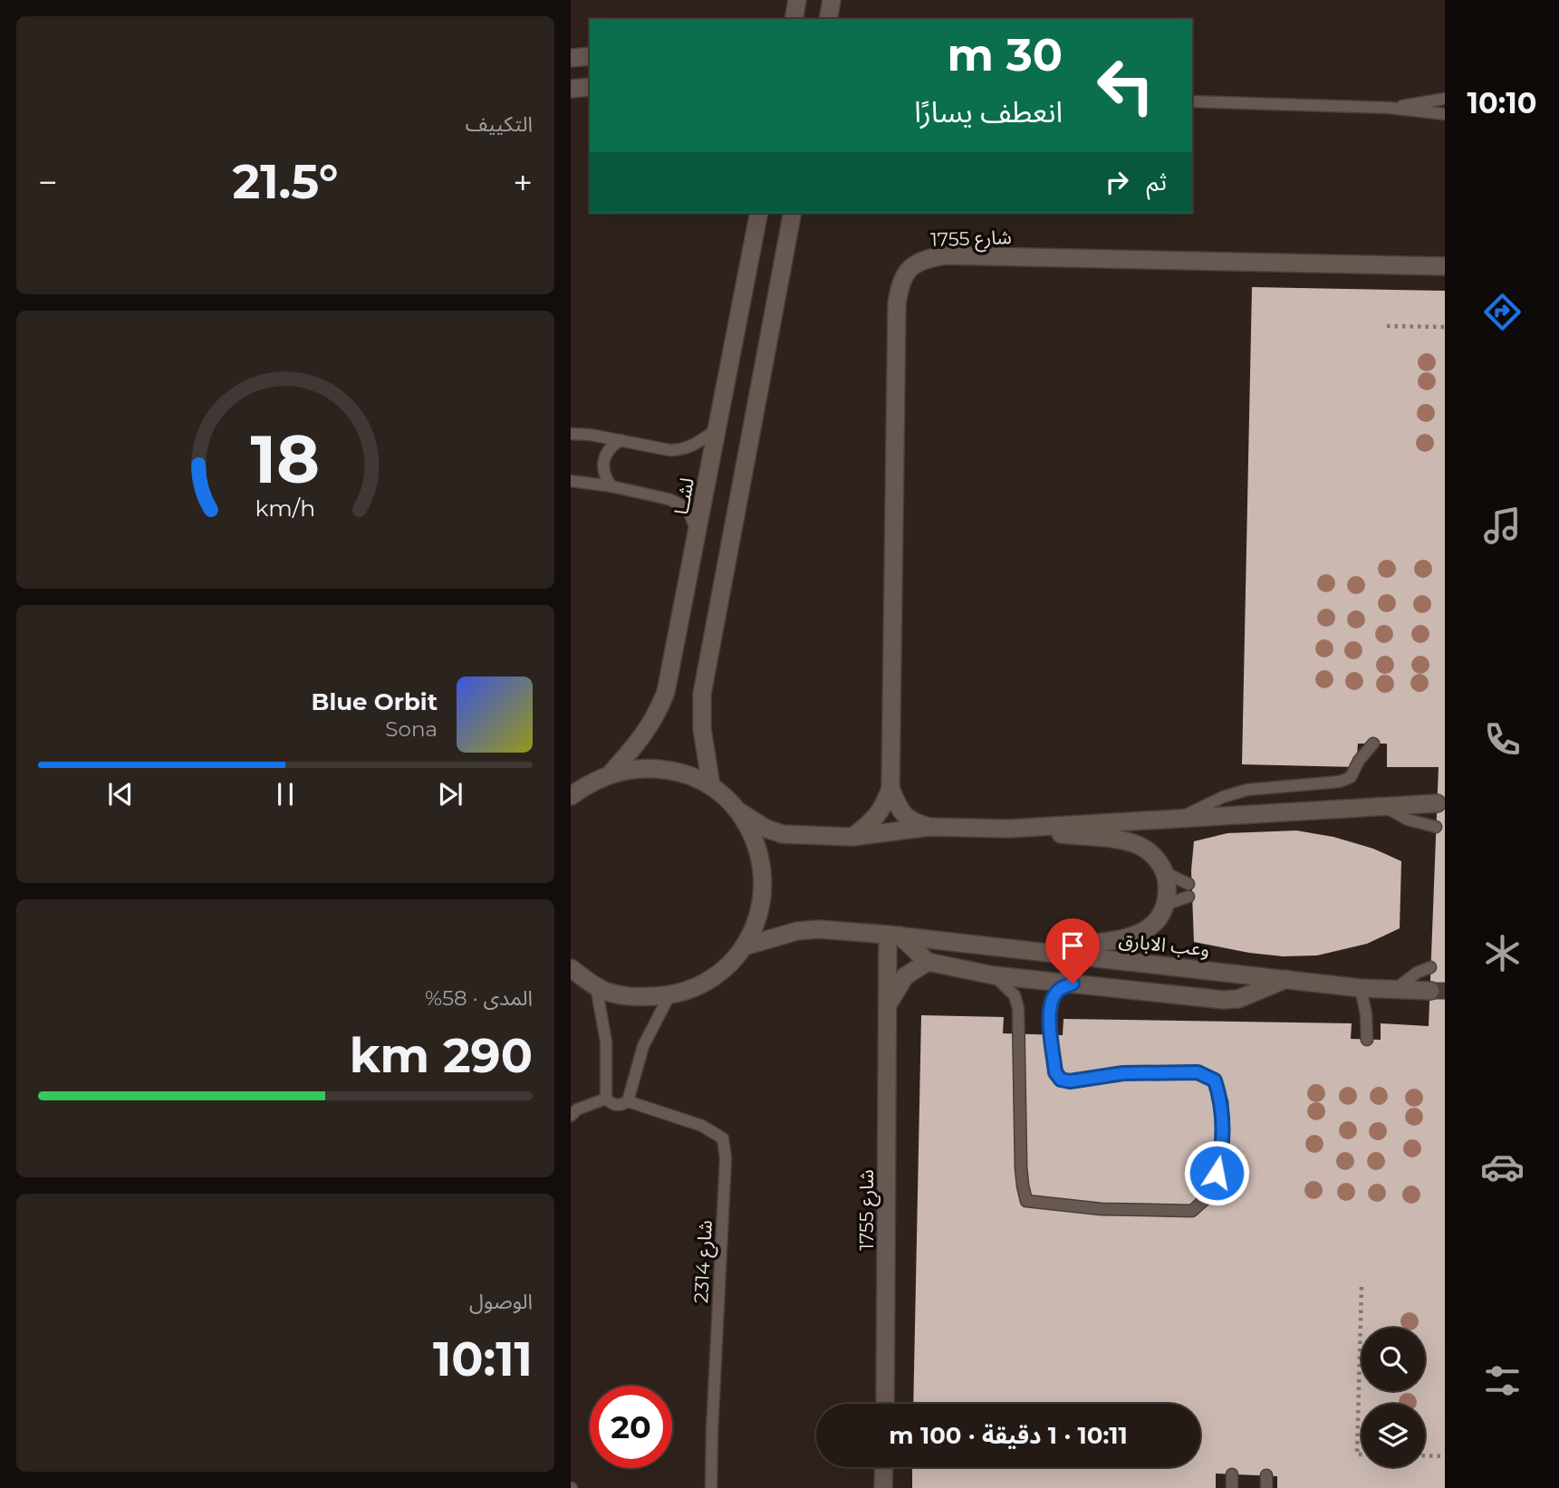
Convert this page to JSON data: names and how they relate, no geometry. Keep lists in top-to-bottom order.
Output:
{
  "streets": {
    "street": ["شارع 1755", "لشــا", "وعب الابارق"],
    "lane": ["شارع 2314"]
  },
  "crossings": [
    ["شارع 1755", "وعب الابارق"]
  ],
  "page": {
    "tabs": "10:10",
    "tile": [
      "التكييف",
      ["المدى · 58%", "290 km"],
      ["الوصول", "10:11"]
    ],
    "turn": ["30 m", "انعطف يسارًا"],
    "then": "ثم",
    "heat": ["−", "21.5°", "+"],
    "song": ["Blue Orbit", "Sona"],
    "limit": "20",
    "trip": "10:11 · 1 دقيقة · 100 m",
    "gauge": ["18", "km/h"]
  }
}
